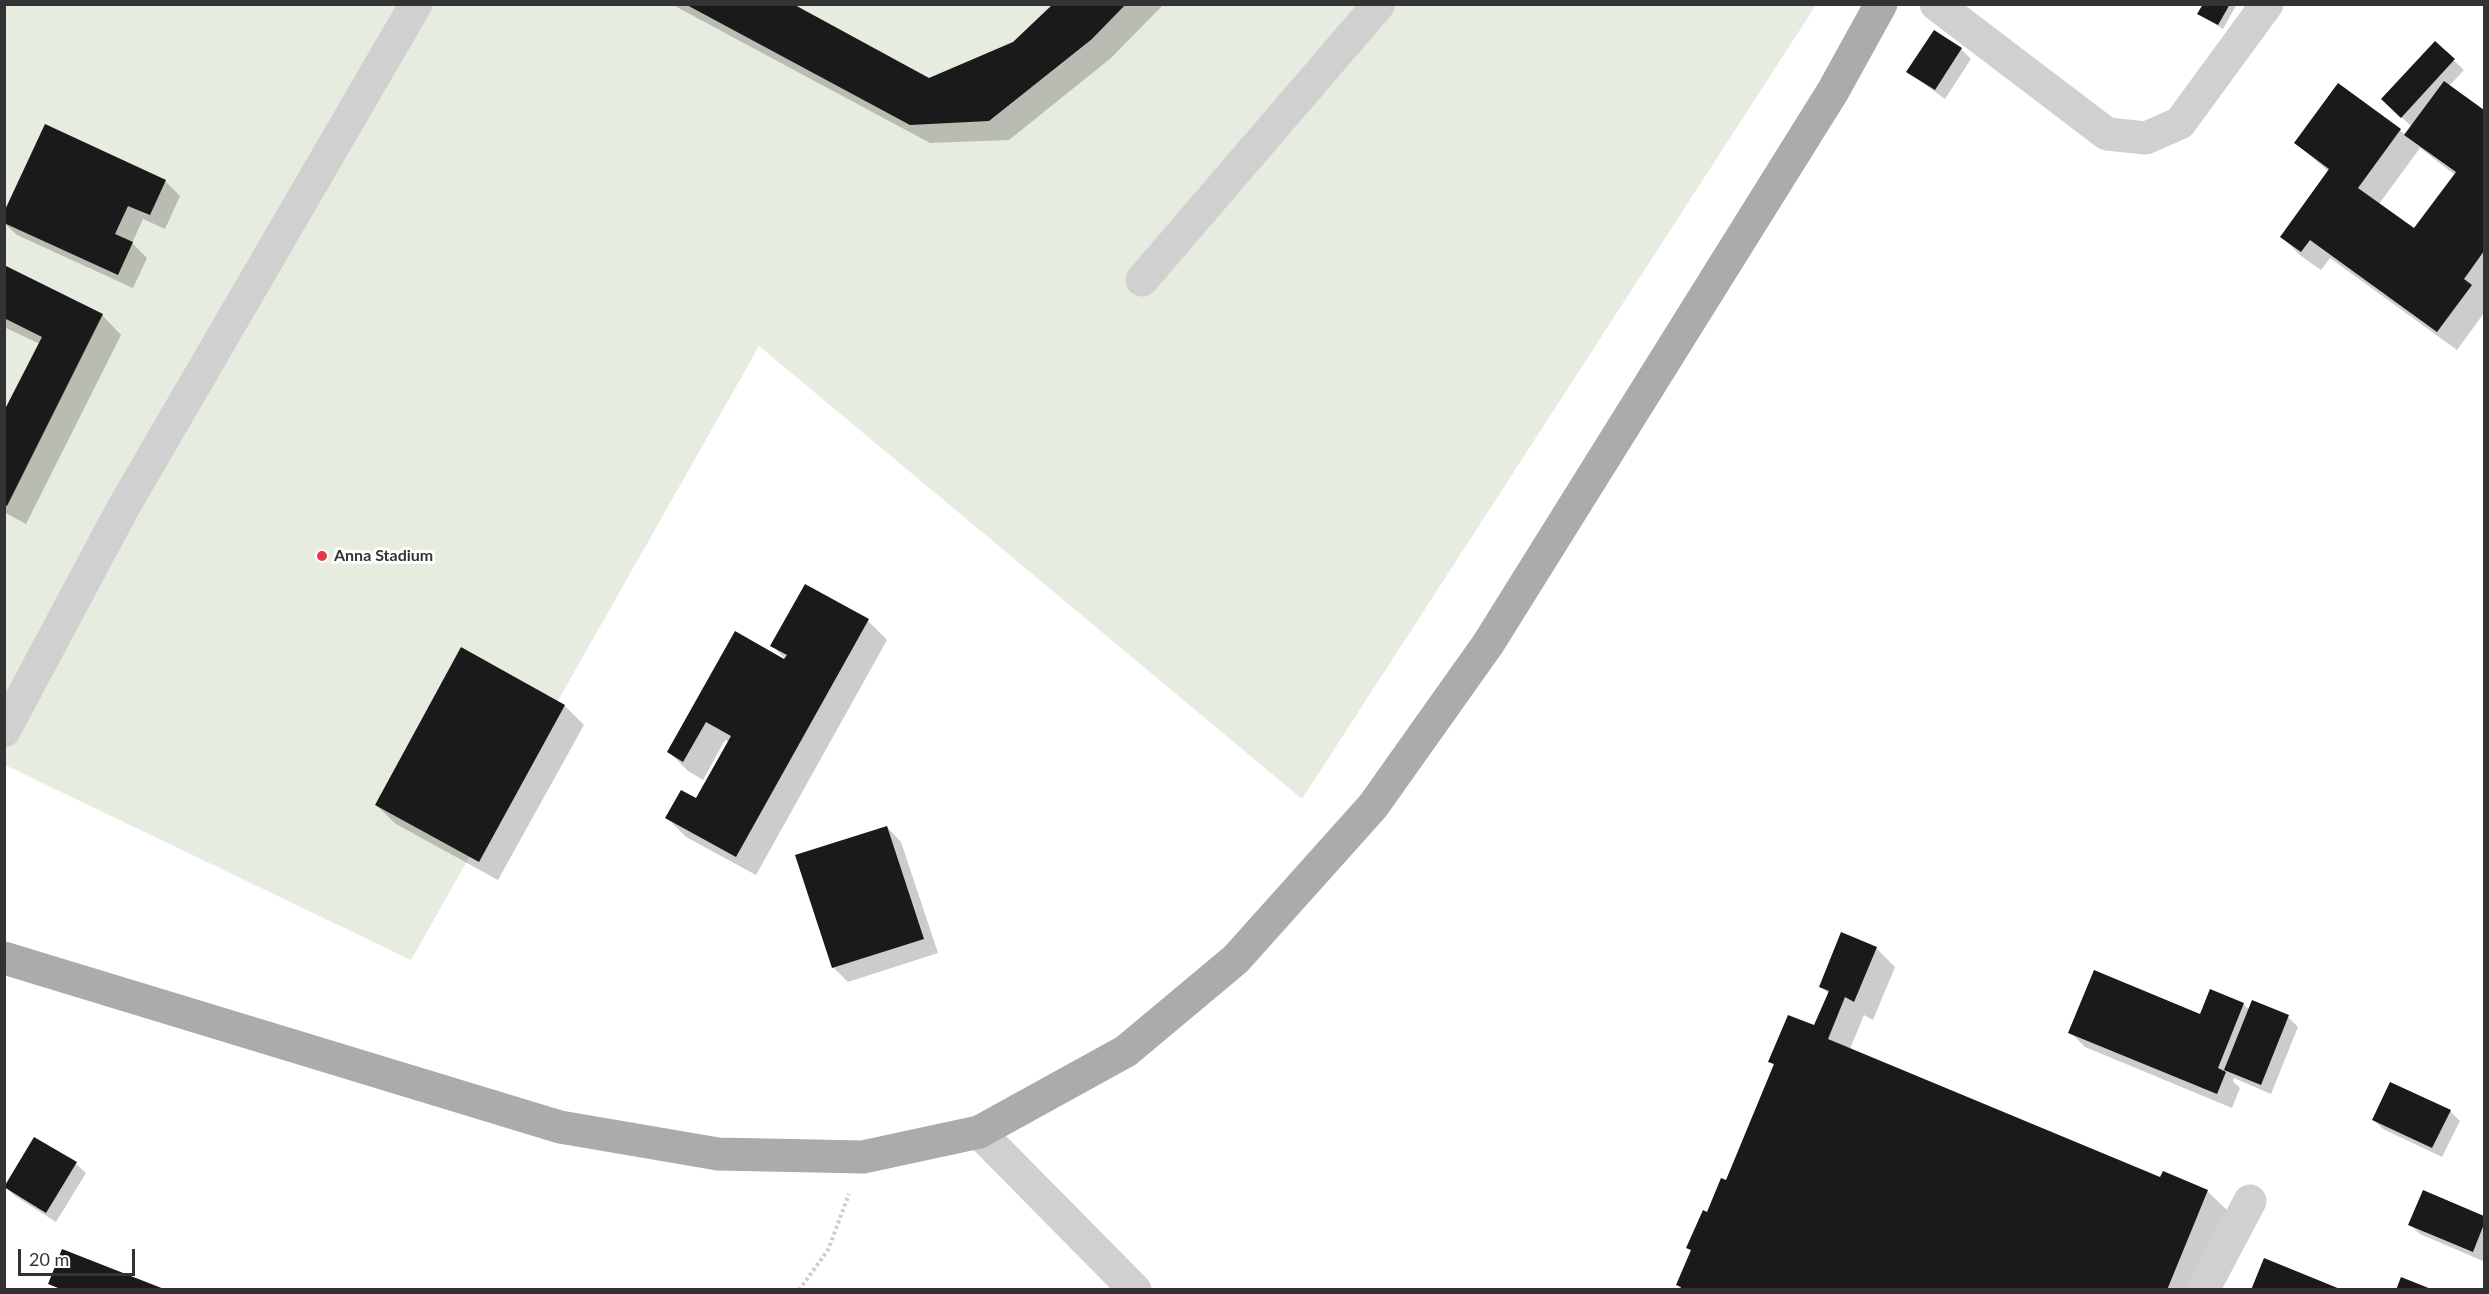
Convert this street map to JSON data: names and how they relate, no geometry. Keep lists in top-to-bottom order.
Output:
{
  "places": ["Anna Stadium"],
  "scale_bar": "20 m"
}
